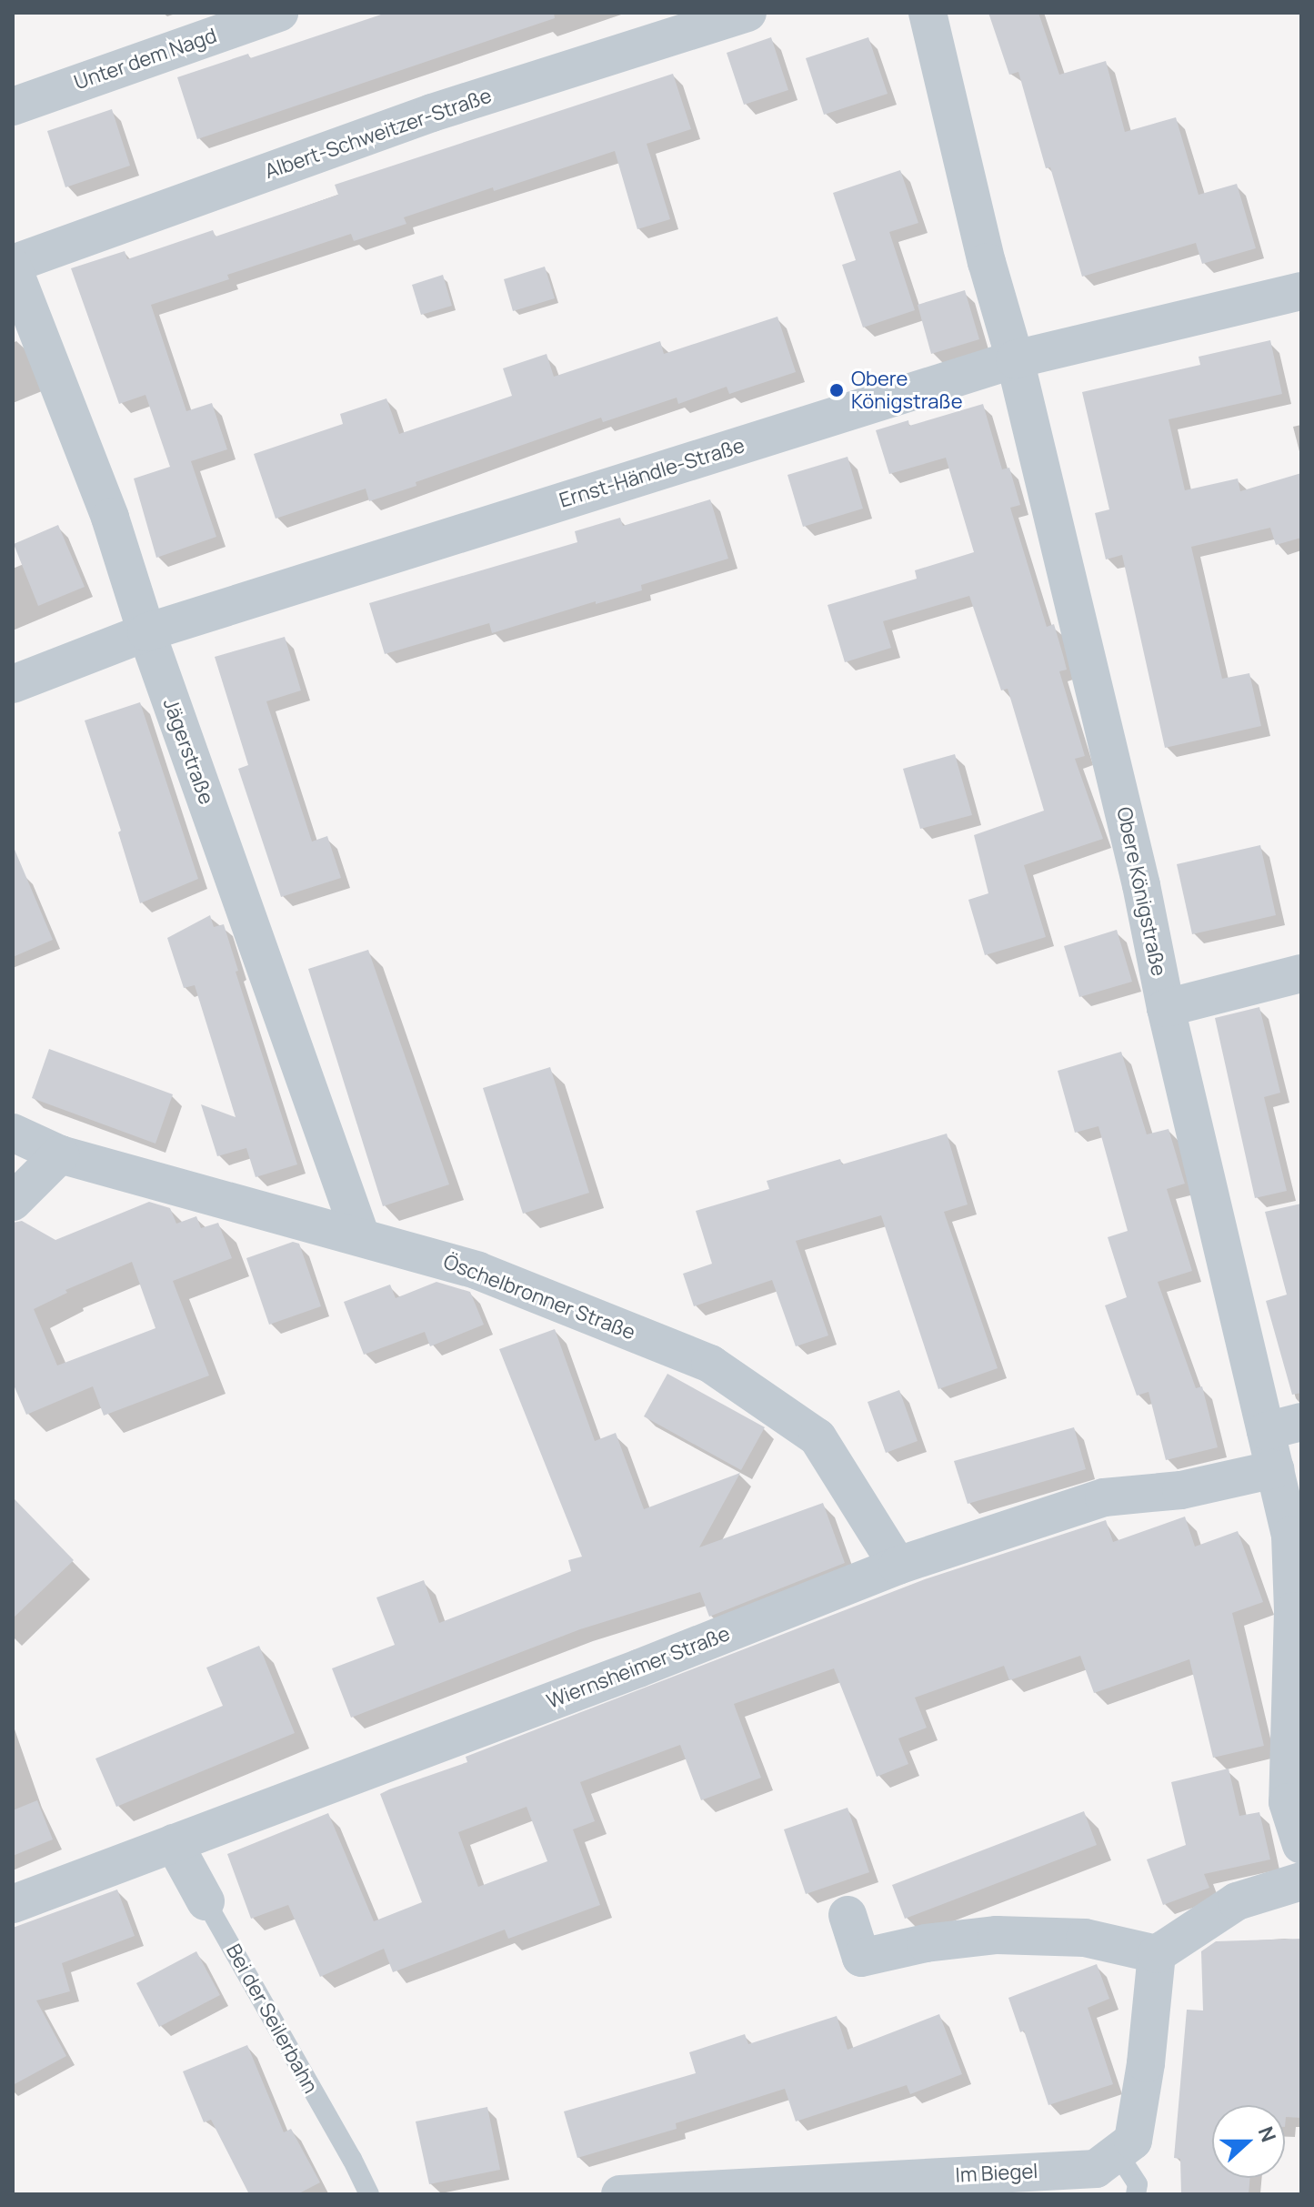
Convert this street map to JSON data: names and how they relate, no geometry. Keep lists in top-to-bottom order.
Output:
{
  "streets": {
    "street": [
      "Unter dem Nagd",
      "Albert-Schweitzer-Straße",
      "Ernst-Händle-Straße",
      "Jägerstraße",
      "Obere Königstraße",
      "Öschelbronner Straße",
      "Wiernsheimer Straße",
      "Bei der Seilerbahn",
      "Im Biegel"
    ]
  },
  "crossings": [
    ["Albert-Schweitzer-Straße", "Jägerstraße"],
    ["Ernst-Händle-Straße", "Jägerstraße"],
    ["Ernst-Händle-Straße", "Obere Königstraße"],
    ["Jägerstraße", "Öschelbronner Straße"],
    ["Obere Königstraße", "Wiernsheimer Straße"],
    ["Öschelbronner Straße", "Wiernsheimer Straße"],
    ["Wiernsheimer Straße", "Bei der Seilerbahn"]
  ],
  "places": ["Obere Königstraße"],
  "north": "right"
}
